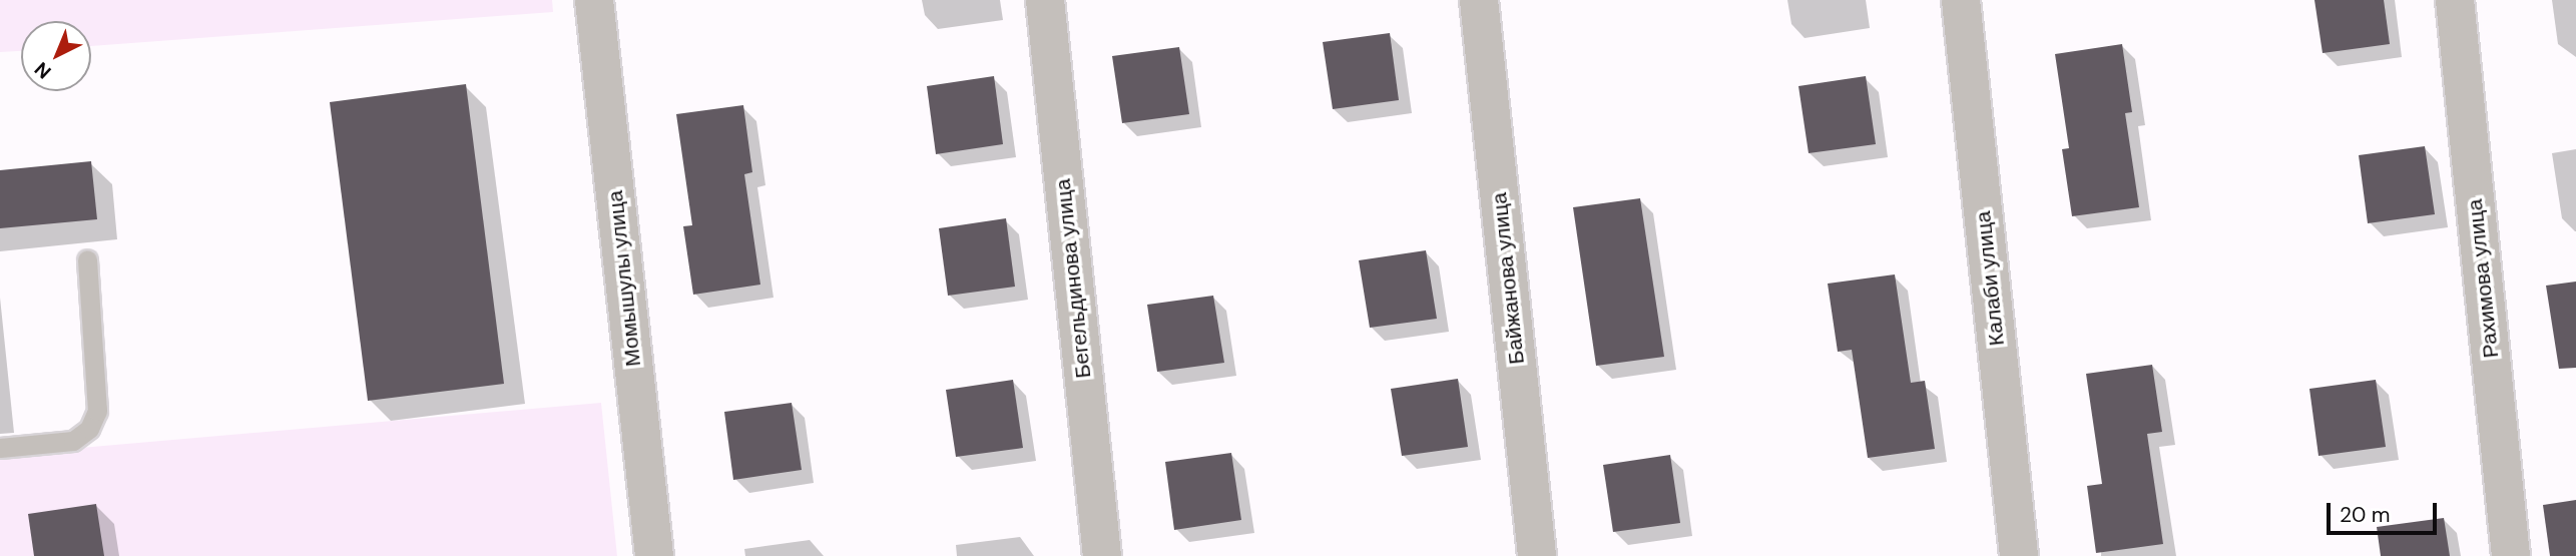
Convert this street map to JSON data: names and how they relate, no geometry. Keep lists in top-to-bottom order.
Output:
{
  "streets": {
    "street": [
      "Момышулы улица",
      "Бегельдинова улица",
      "Байжанова улица",
      "Калаби улица",
      "Рахимова улица"
    ]
  },
  "scale_bar": "20 m",
  "north": "bottom left"
}
